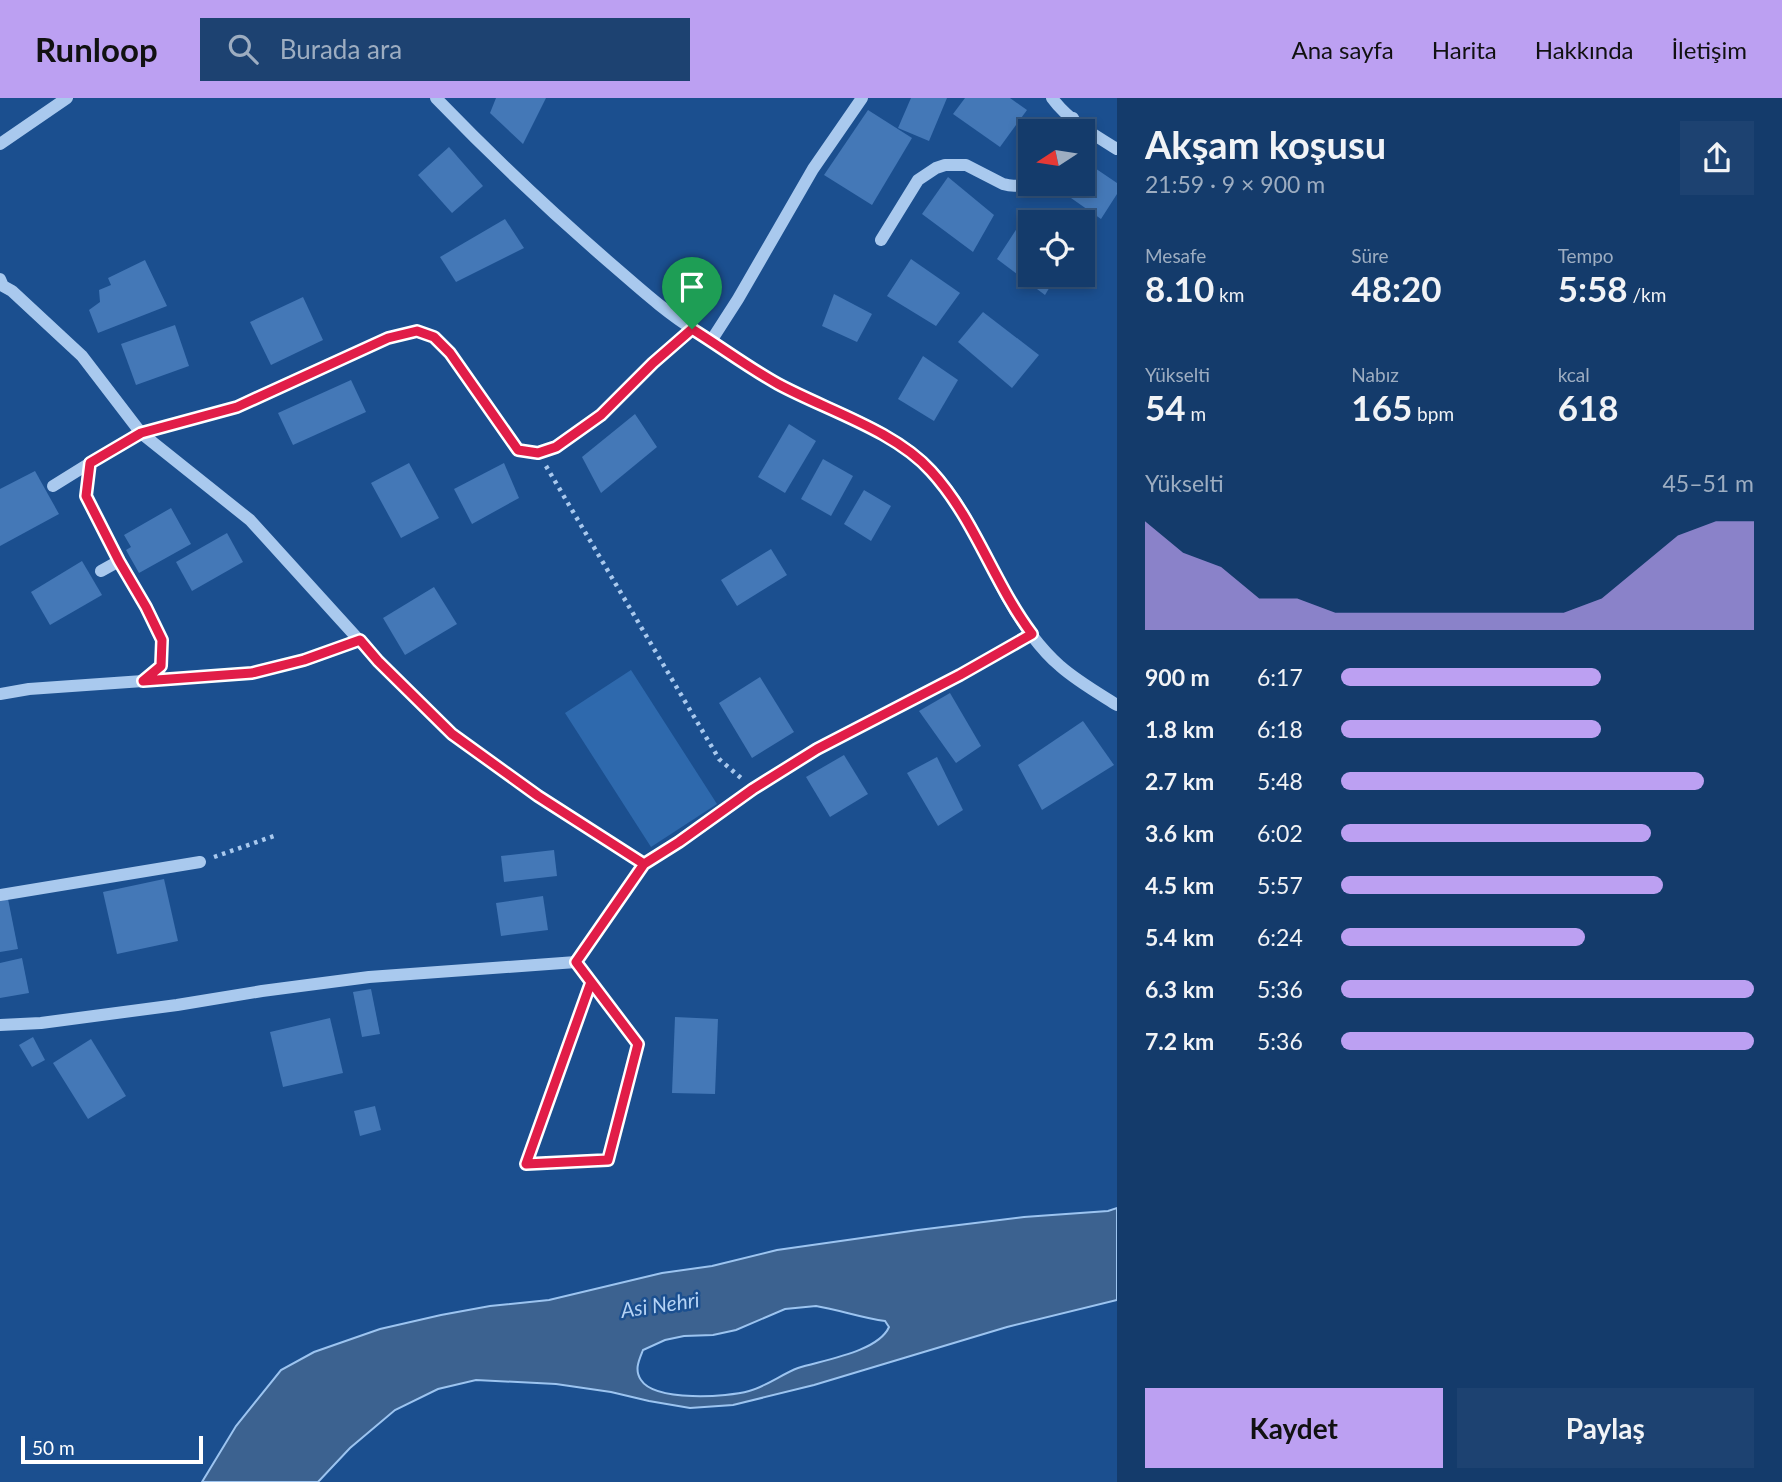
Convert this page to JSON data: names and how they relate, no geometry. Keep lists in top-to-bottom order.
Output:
{
  "water": ["Asi Nehri"],
  "scale_bar": "50 m",
  "north": "left",
  "page": {
    "header": "Runloop",
    "search": "Burada ara",
    "nav": [
      "Ana sayfa",
      "Harita",
      "Hakkında",
      "İletişim"
    ],
    "heading": ["Akşam koşusu", "21:59 · 9 × 900 m"],
    "stats": [
      ["Mesafe", "8.10 km"],
      ["Süre", "48:20"],
      ["Tempo", "5:58 /km"],
      ["Yükselti", "54 m"],
      ["Nabız", "165 bpm"],
      ["kcal", "618"]
    ],
    "chart": ["Yükselti", "45–51 m"],
    "list": [
      {
        "name": "900 m",
        "note": "6:17"
      },
      {
        "name": "1.8 km",
        "note": "6:18"
      },
      {
        "name": "2.7 km",
        "note": "5:48"
      },
      {
        "name": "3.6 km",
        "note": "6:02"
      },
      {
        "name": "4.5 km",
        "note": "5:57"
      },
      {
        "name": "5.4 km",
        "note": "6:24"
      },
      {
        "name": "6.3 km",
        "note": "5:36"
      },
      {
        "name": "7.2 km",
        "note": "5:36"
      }
    ],
    "buttons": ["Kaydet", "Paylaş"],
    "scale": "50 m"
  }
}
